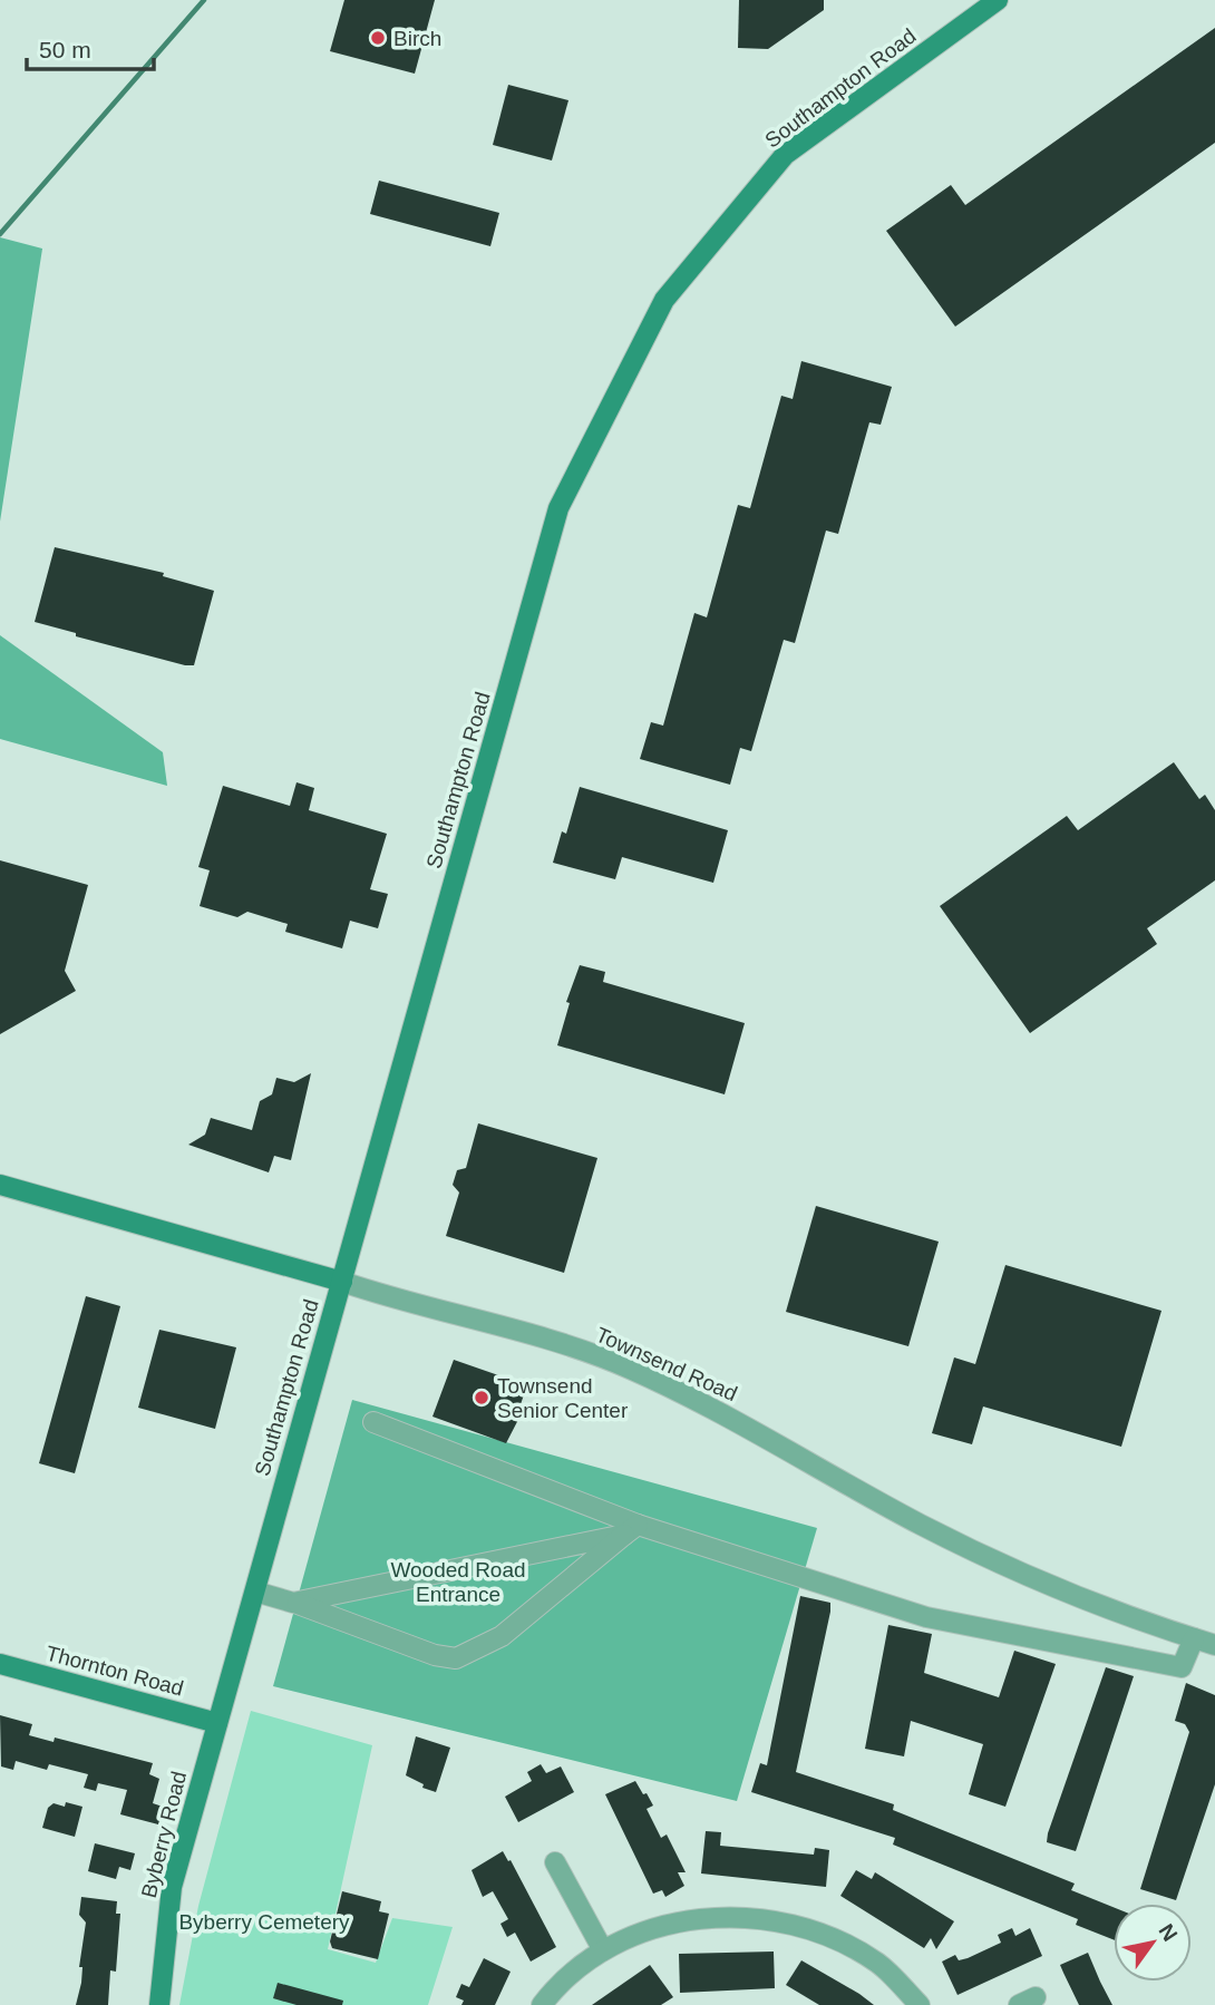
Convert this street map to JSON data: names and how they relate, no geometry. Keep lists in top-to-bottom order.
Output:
{
  "streets": {
    "street": [
      "Southampton Road",
      "Townsend Road",
      "Thornton Road",
      "Byberry Road"
    ]
  },
  "crossings": [
    ["Southampton Road", "Townsend Road"],
    ["Southampton Road", "Thornton Road"],
    ["Southampton Road", "Byberry Road"],
    ["Thornton Road", "Byberry Road"]
  ],
  "parks": ["Wooded Road Entrance", "Byberry Cemetery"],
  "places": ["Birch", "Townsend Senior Center"],
  "scale_bar": "50 m",
  "north": "top right"
}
